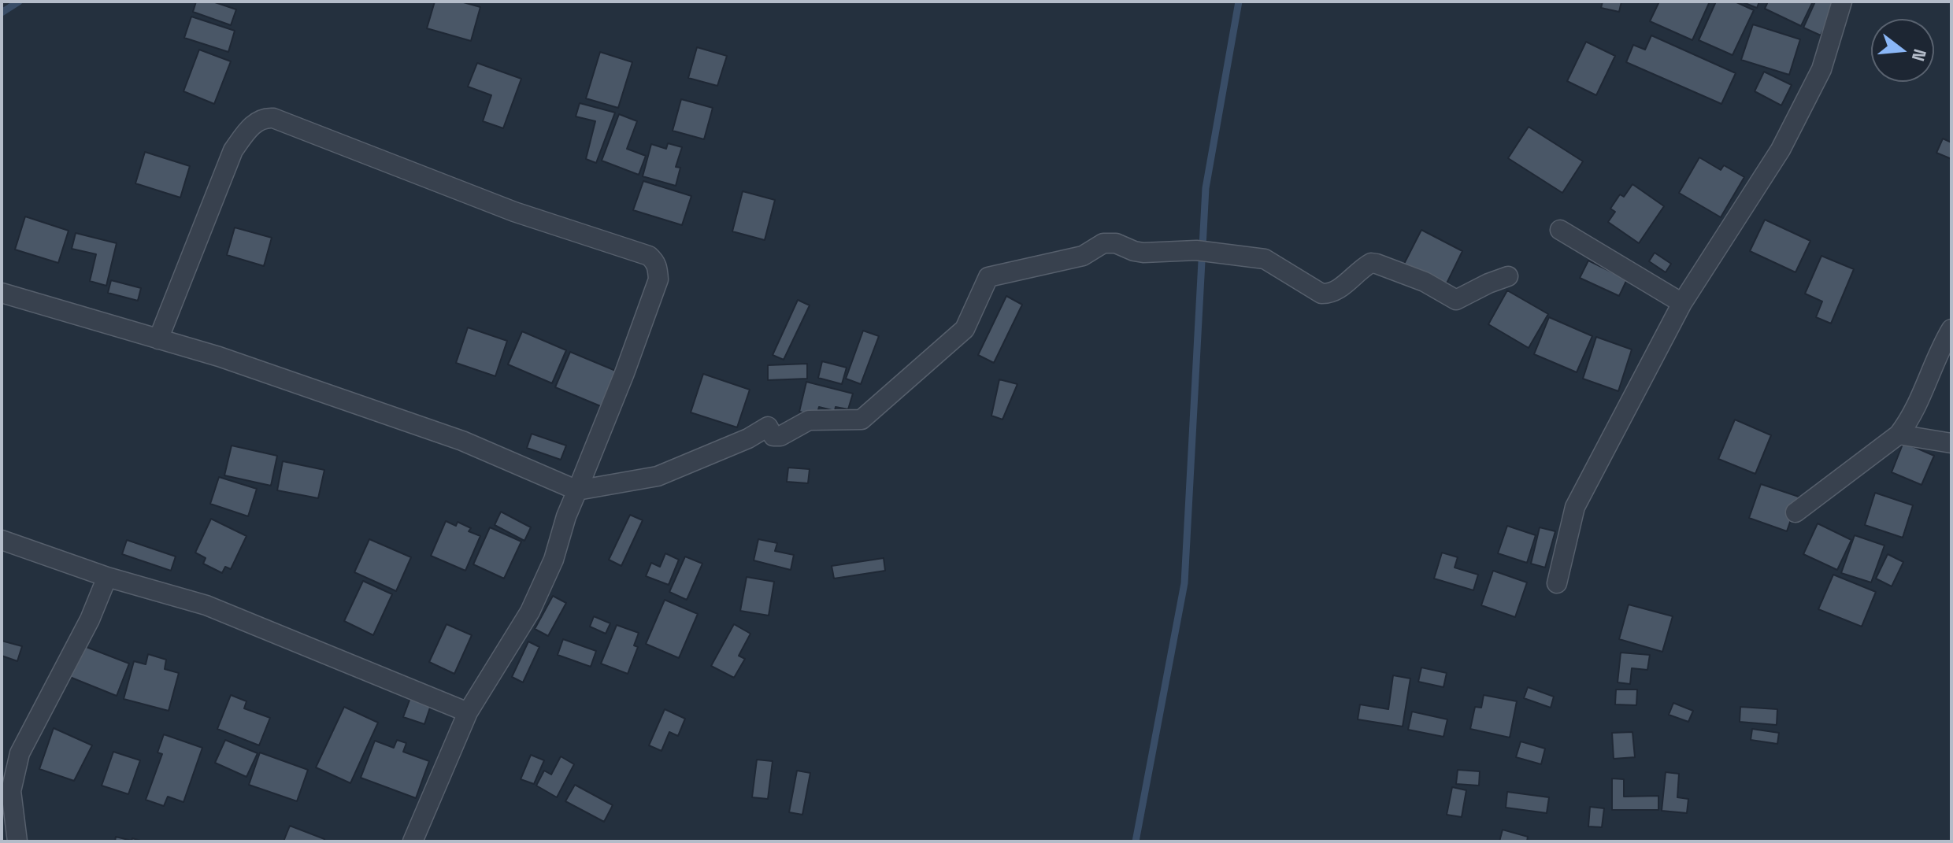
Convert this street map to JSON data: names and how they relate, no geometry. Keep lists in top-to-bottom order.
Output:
{
  "north": "right"
}
